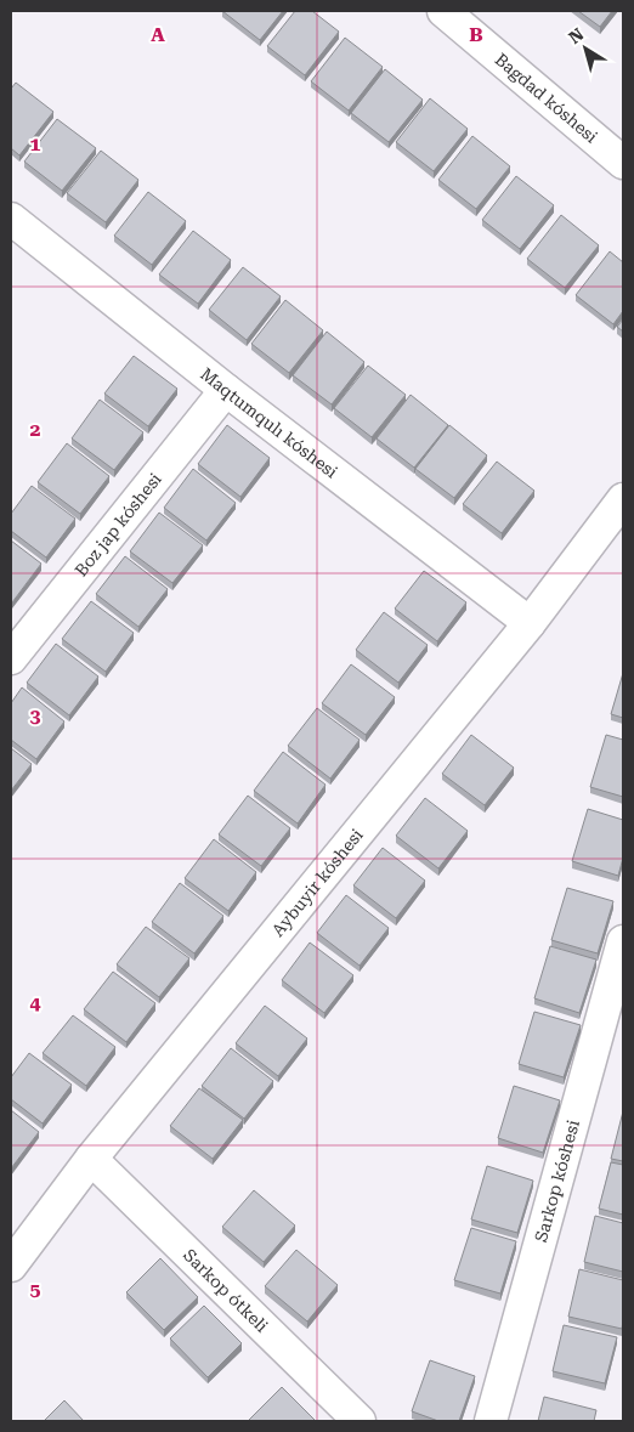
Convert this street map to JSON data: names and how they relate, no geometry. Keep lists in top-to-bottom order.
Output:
{
  "streets": {
    "street": [
      "Bagdad kóshesi",
      "Maqtumqulı kóshesi",
      "Boz jap kóshesi",
      "Aybuyir kóshesi",
      "Sarkop kóshesi",
      "Sarkop ótkeli"
    ]
  },
  "crossings": [
    ["Maqtumqulı kóshesi", "Boz jap kóshesi"],
    ["Maqtumqulı kóshesi", "Aybuyir kóshesi"],
    ["Aybuyir kóshesi", "Sarkop ótkeli"]
  ],
  "north": "top left",
  "grid": {
    "columns": ["A", "B"],
    "rows": [
      "1",
      "2",
      "3",
      "4",
      "5"
    ]
  }
}
